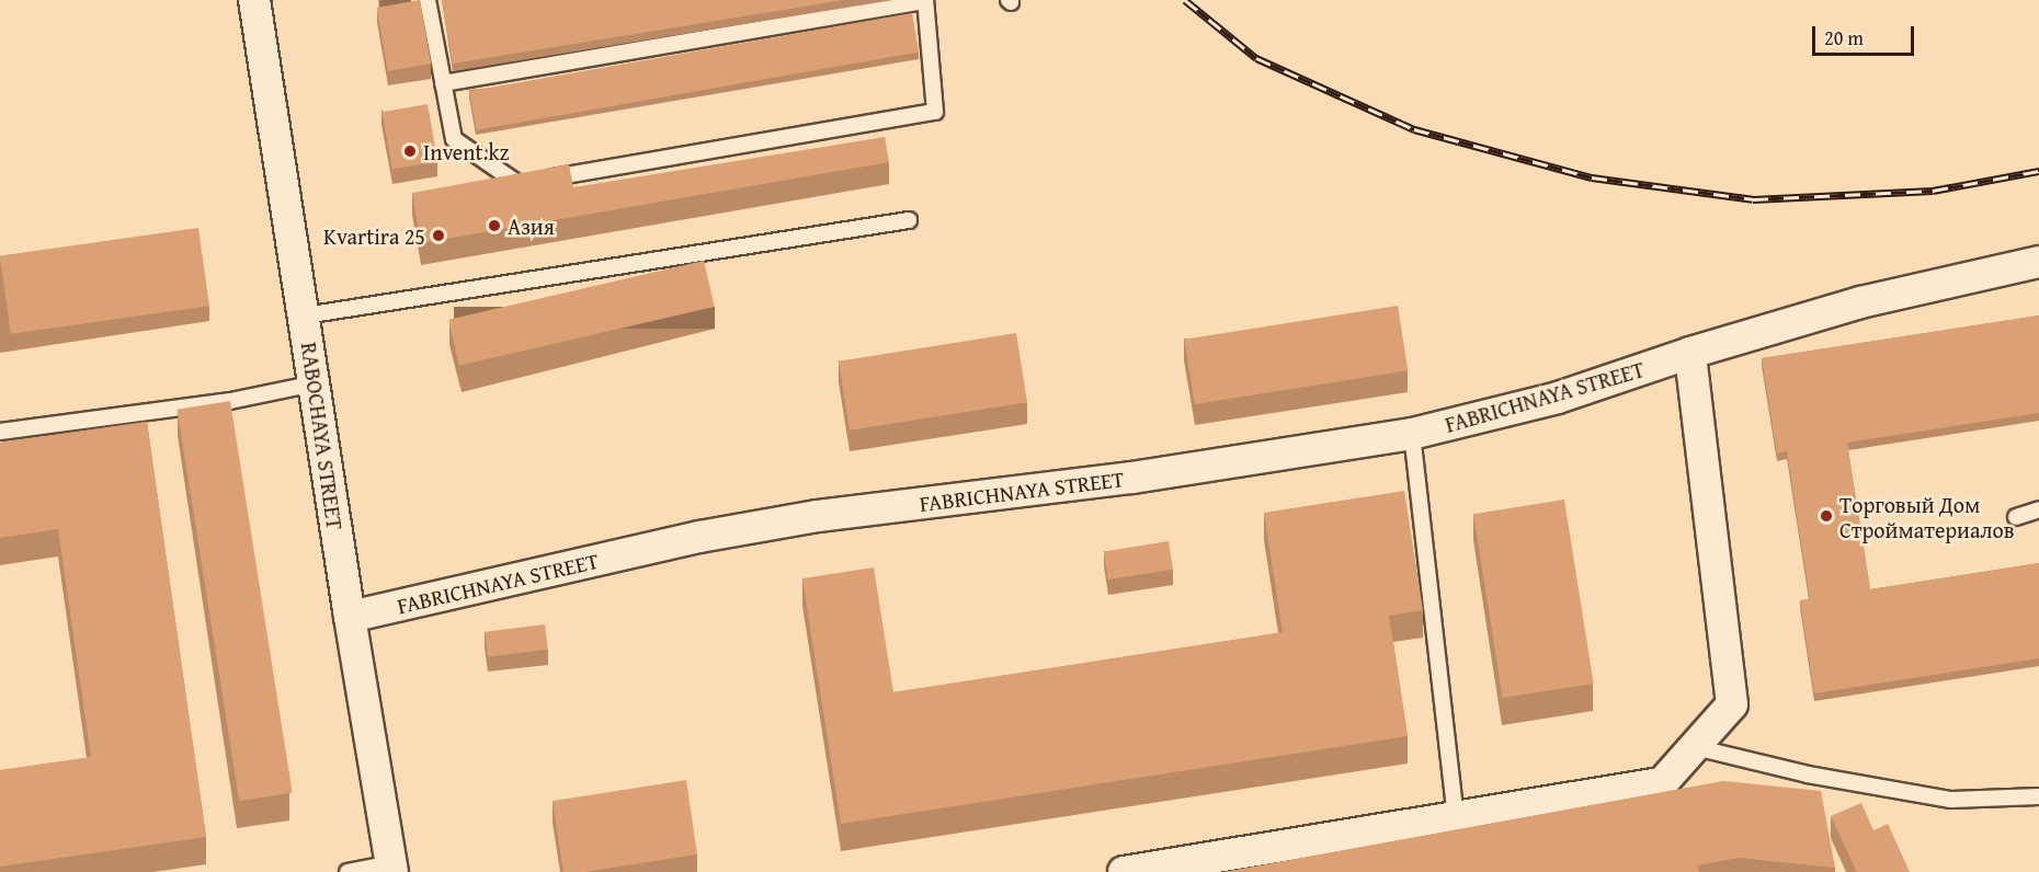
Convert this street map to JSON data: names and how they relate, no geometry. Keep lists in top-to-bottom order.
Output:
{
  "streets": {
    "street": ["FABRICHNAYA STREET", "RABOCHAYA STREET"]
  },
  "crossings": [
    ["FABRICHNAYA STREET", "RABOCHAYA STREET"]
  ],
  "places": [
    "Invent.kz",
    "Азия",
    "Kvartira 25",
    "Торговый Дом Стройматериалов"
  ],
  "scale_bar": "20 m"
}
